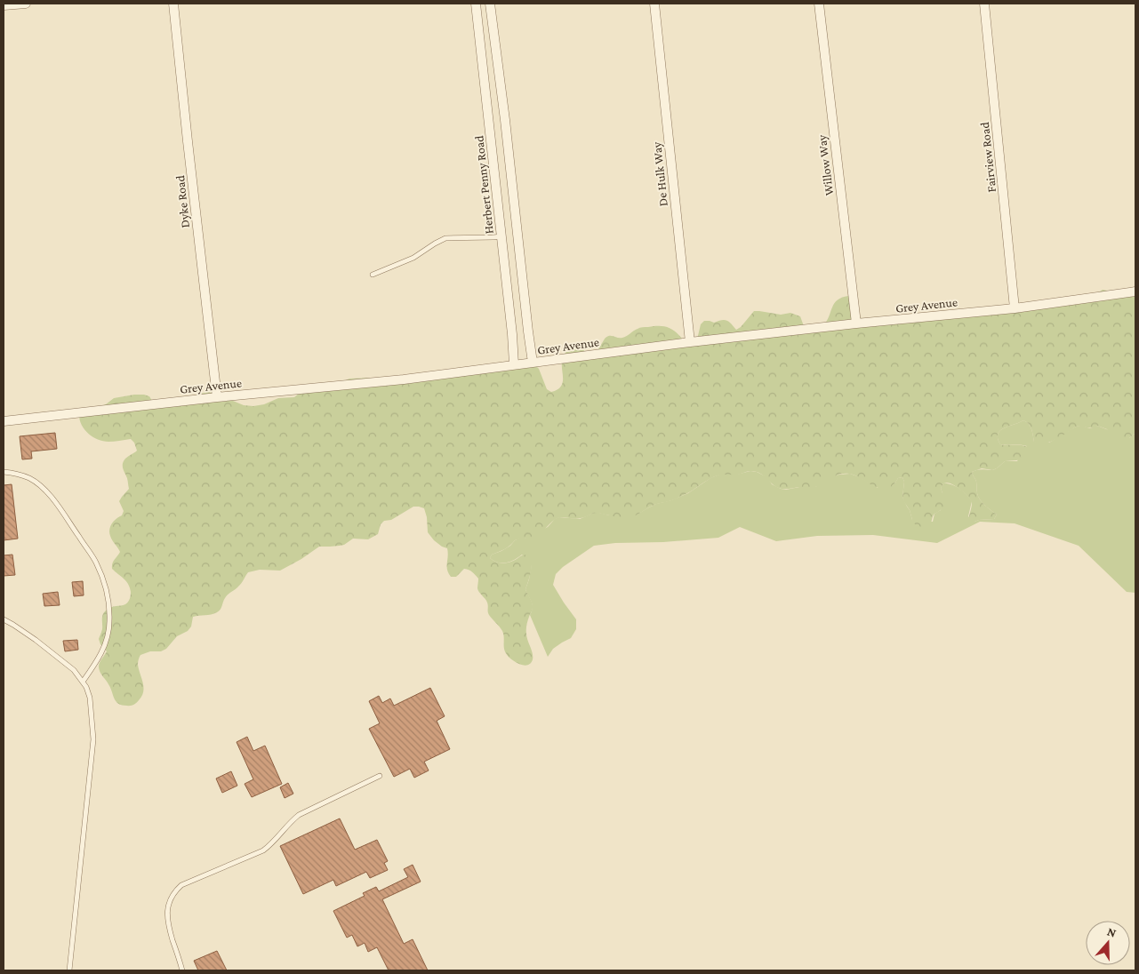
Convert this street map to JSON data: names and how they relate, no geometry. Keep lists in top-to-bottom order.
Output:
{
  "streets": {
    "street": [
      "Fairview Road",
      "Willow Way",
      "De Hulk Way",
      "Herbert Penny Road",
      "Dyke Road",
      "Grey Avenue"
    ]
  },
  "crossings": [
    ["Fairview Road", "Grey Avenue"],
    ["Willow Way", "Grey Avenue"],
    ["De Hulk Way", "Grey Avenue"],
    ["Herbert Penny Road", "Grey Avenue"],
    ["Dyke Road", "Grey Avenue"]
  ],
  "north": "top"
}
